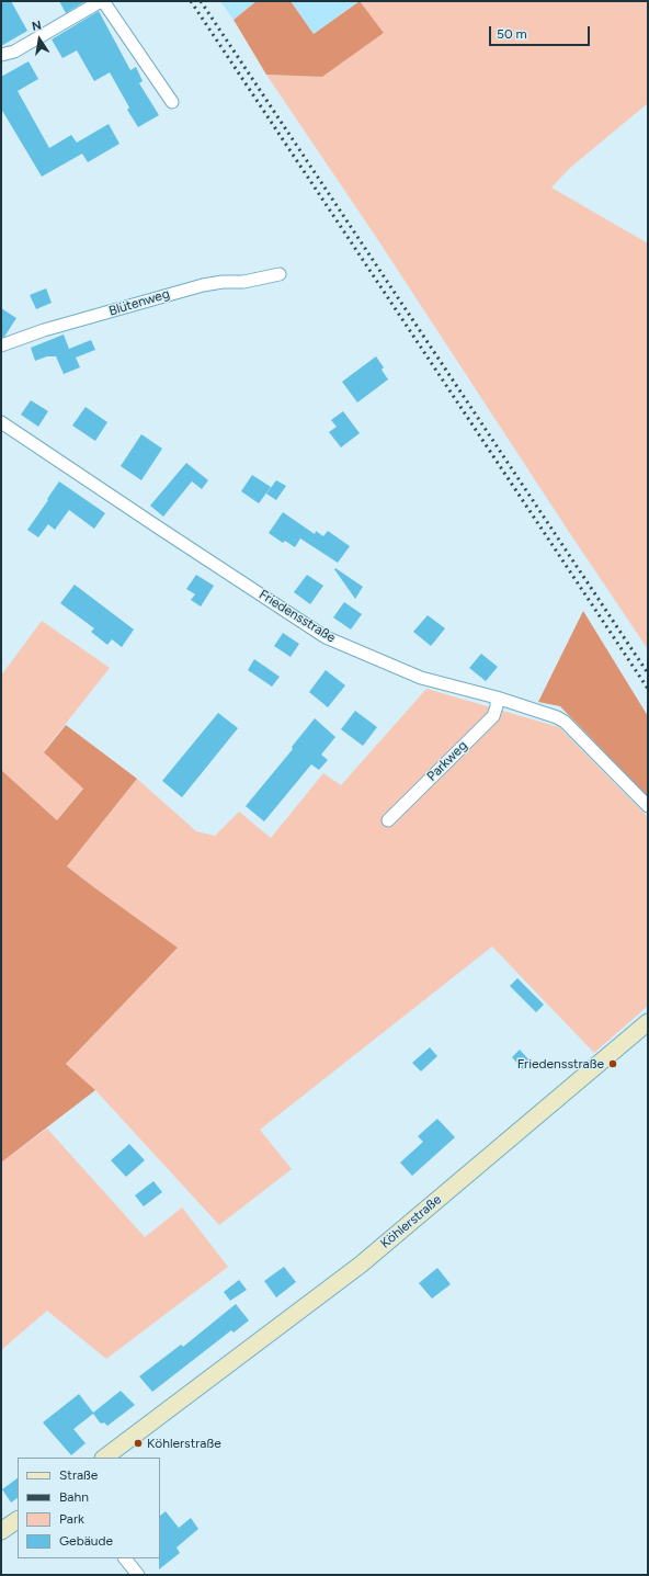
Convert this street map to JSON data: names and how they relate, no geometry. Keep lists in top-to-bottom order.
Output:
{
  "streets": {
    "street": [
      "Blütenweg",
      "Friedensstraße",
      "Parkweg",
      "Köhlerstraße"
    ]
  },
  "crossings": [
    ["Friedensstraße", "Parkweg"]
  ],
  "places": ["Friedensstraße", "Köhlerstraße"],
  "legend": [
    "Straße",
    "Bahn",
    "Park",
    "Gebäude"
  ],
  "scale_bar": "50 m",
  "north": "top"
}
